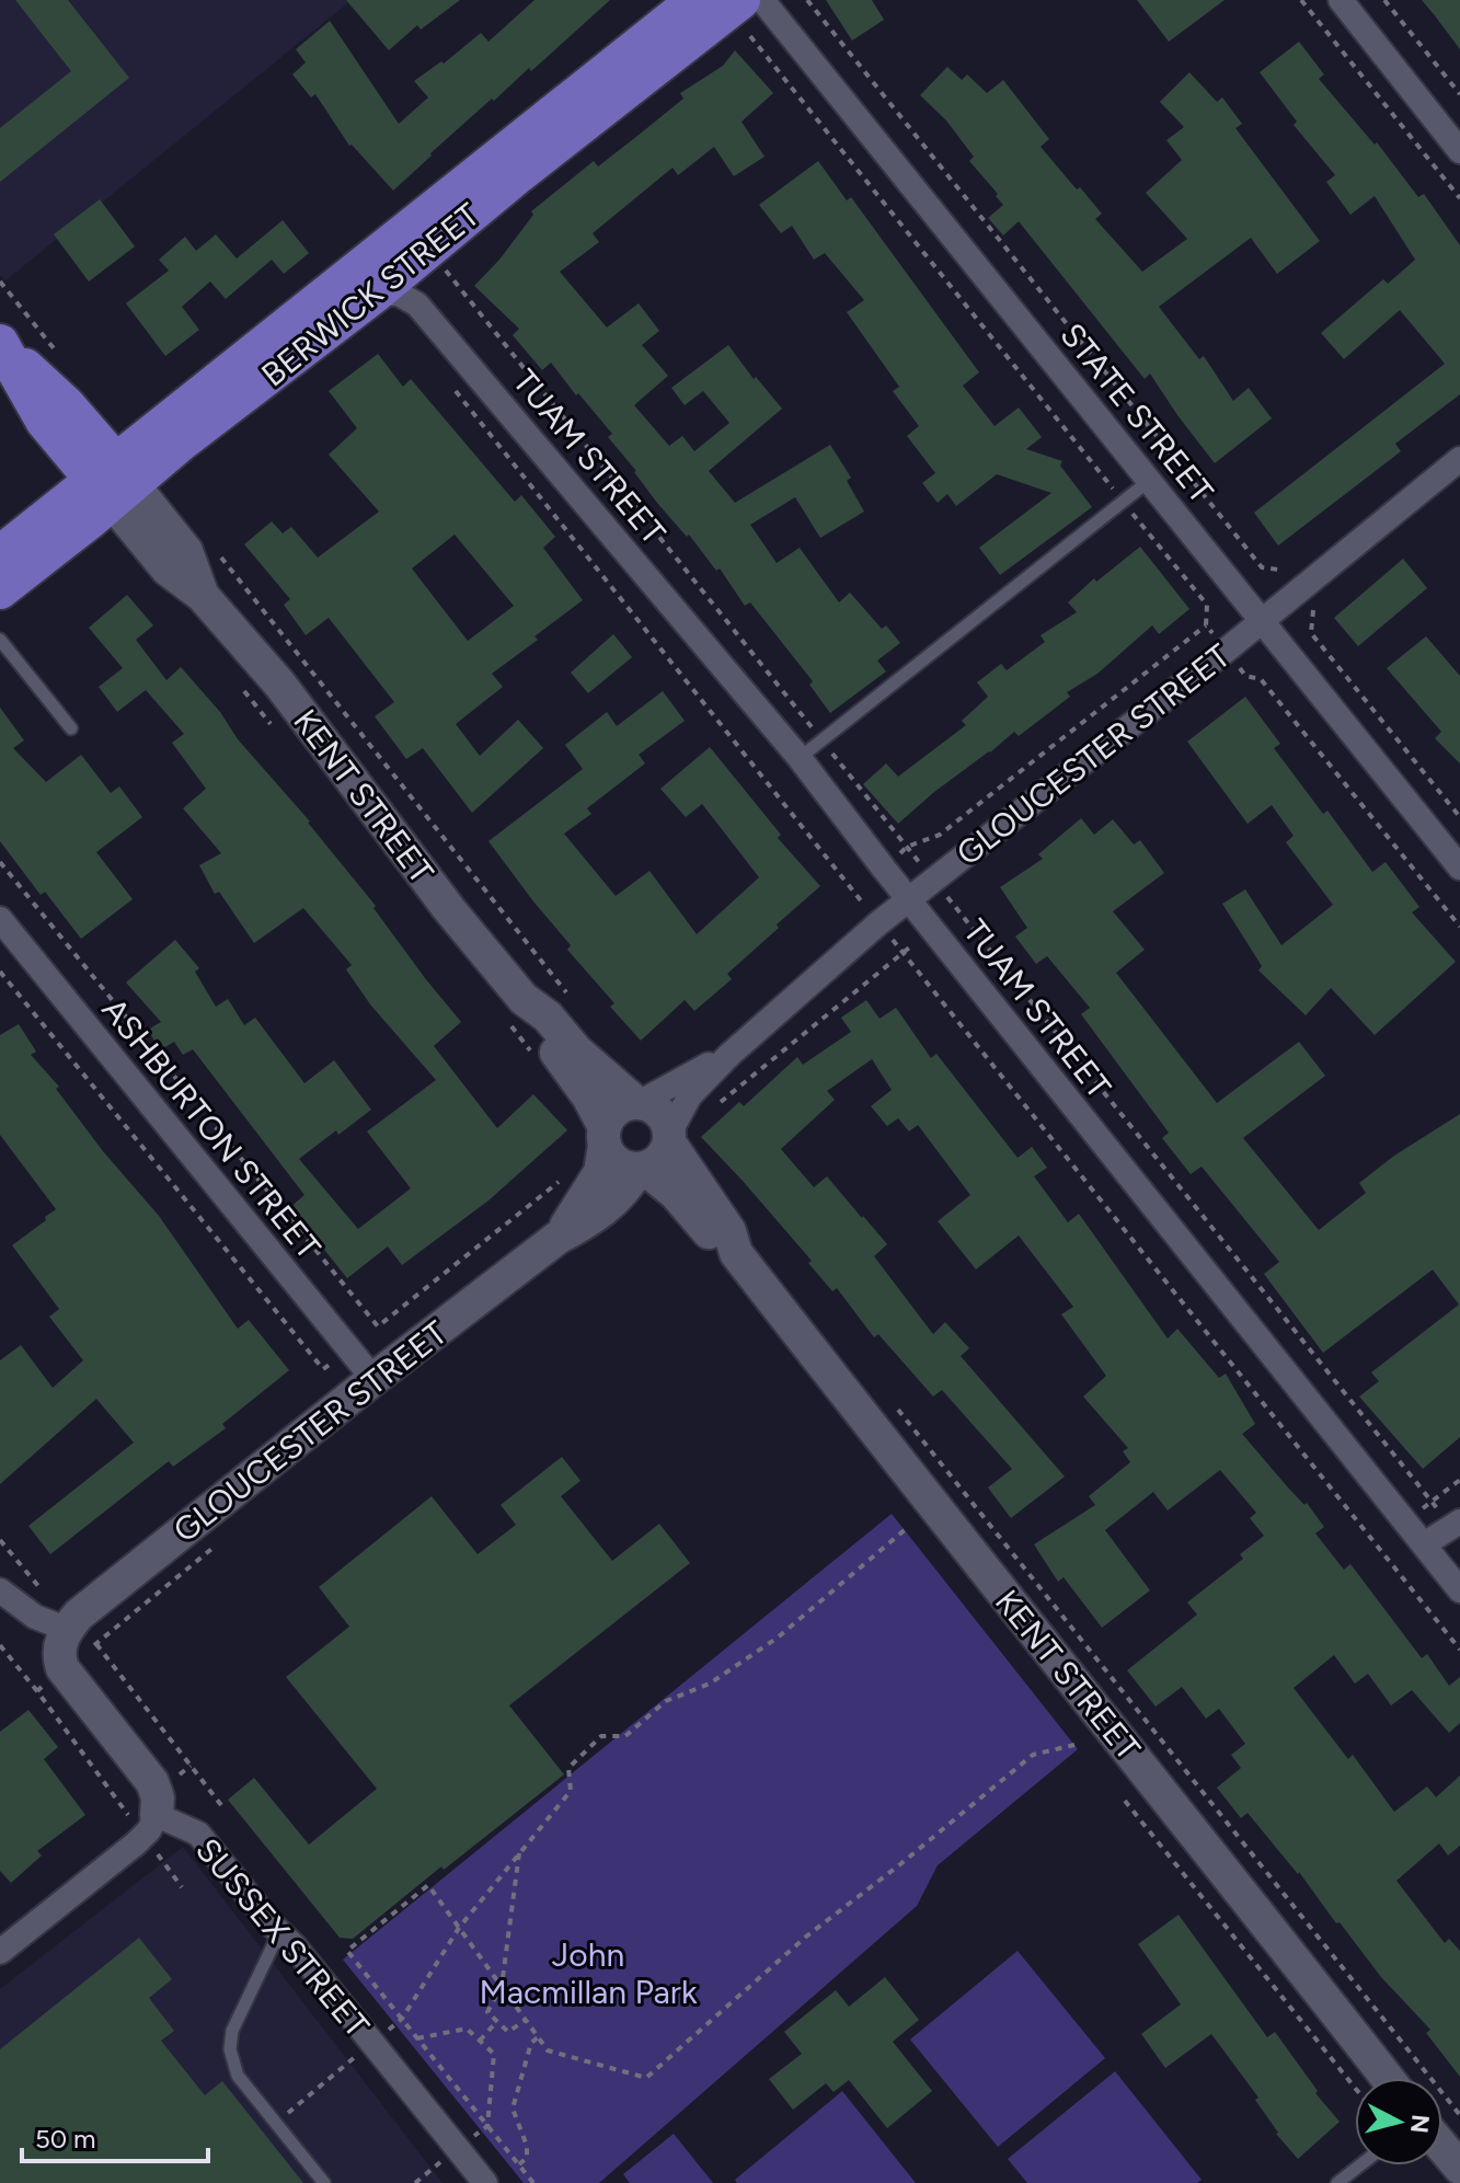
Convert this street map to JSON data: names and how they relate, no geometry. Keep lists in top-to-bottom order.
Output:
{
  "streets": {
    "main road": ["BERWICK STREET", "GLOUCESTER STREET", "KENT STREET"],
    "street": [
      "STATE STREET",
      "TUAM STREET",
      "ASHBURTON STREET",
      "SUSSEX STREET"
    ]
  },
  "crossings": [
    ["BERWICK STREET", "TUAM STREET"],
    ["BERWICK STREET", "KENT STREET"],
    ["STATE STREET", "GLOUCESTER STREET"],
    ["TUAM STREET", "GLOUCESTER STREET"],
    ["GLOUCESTER STREET", "KENT STREET"],
    ["GLOUCESTER STREET", "ASHBURTON STREET"]
  ],
  "parks": ["John Macmillan Park"],
  "scale_bar": "50 m",
  "north": "right"
}
